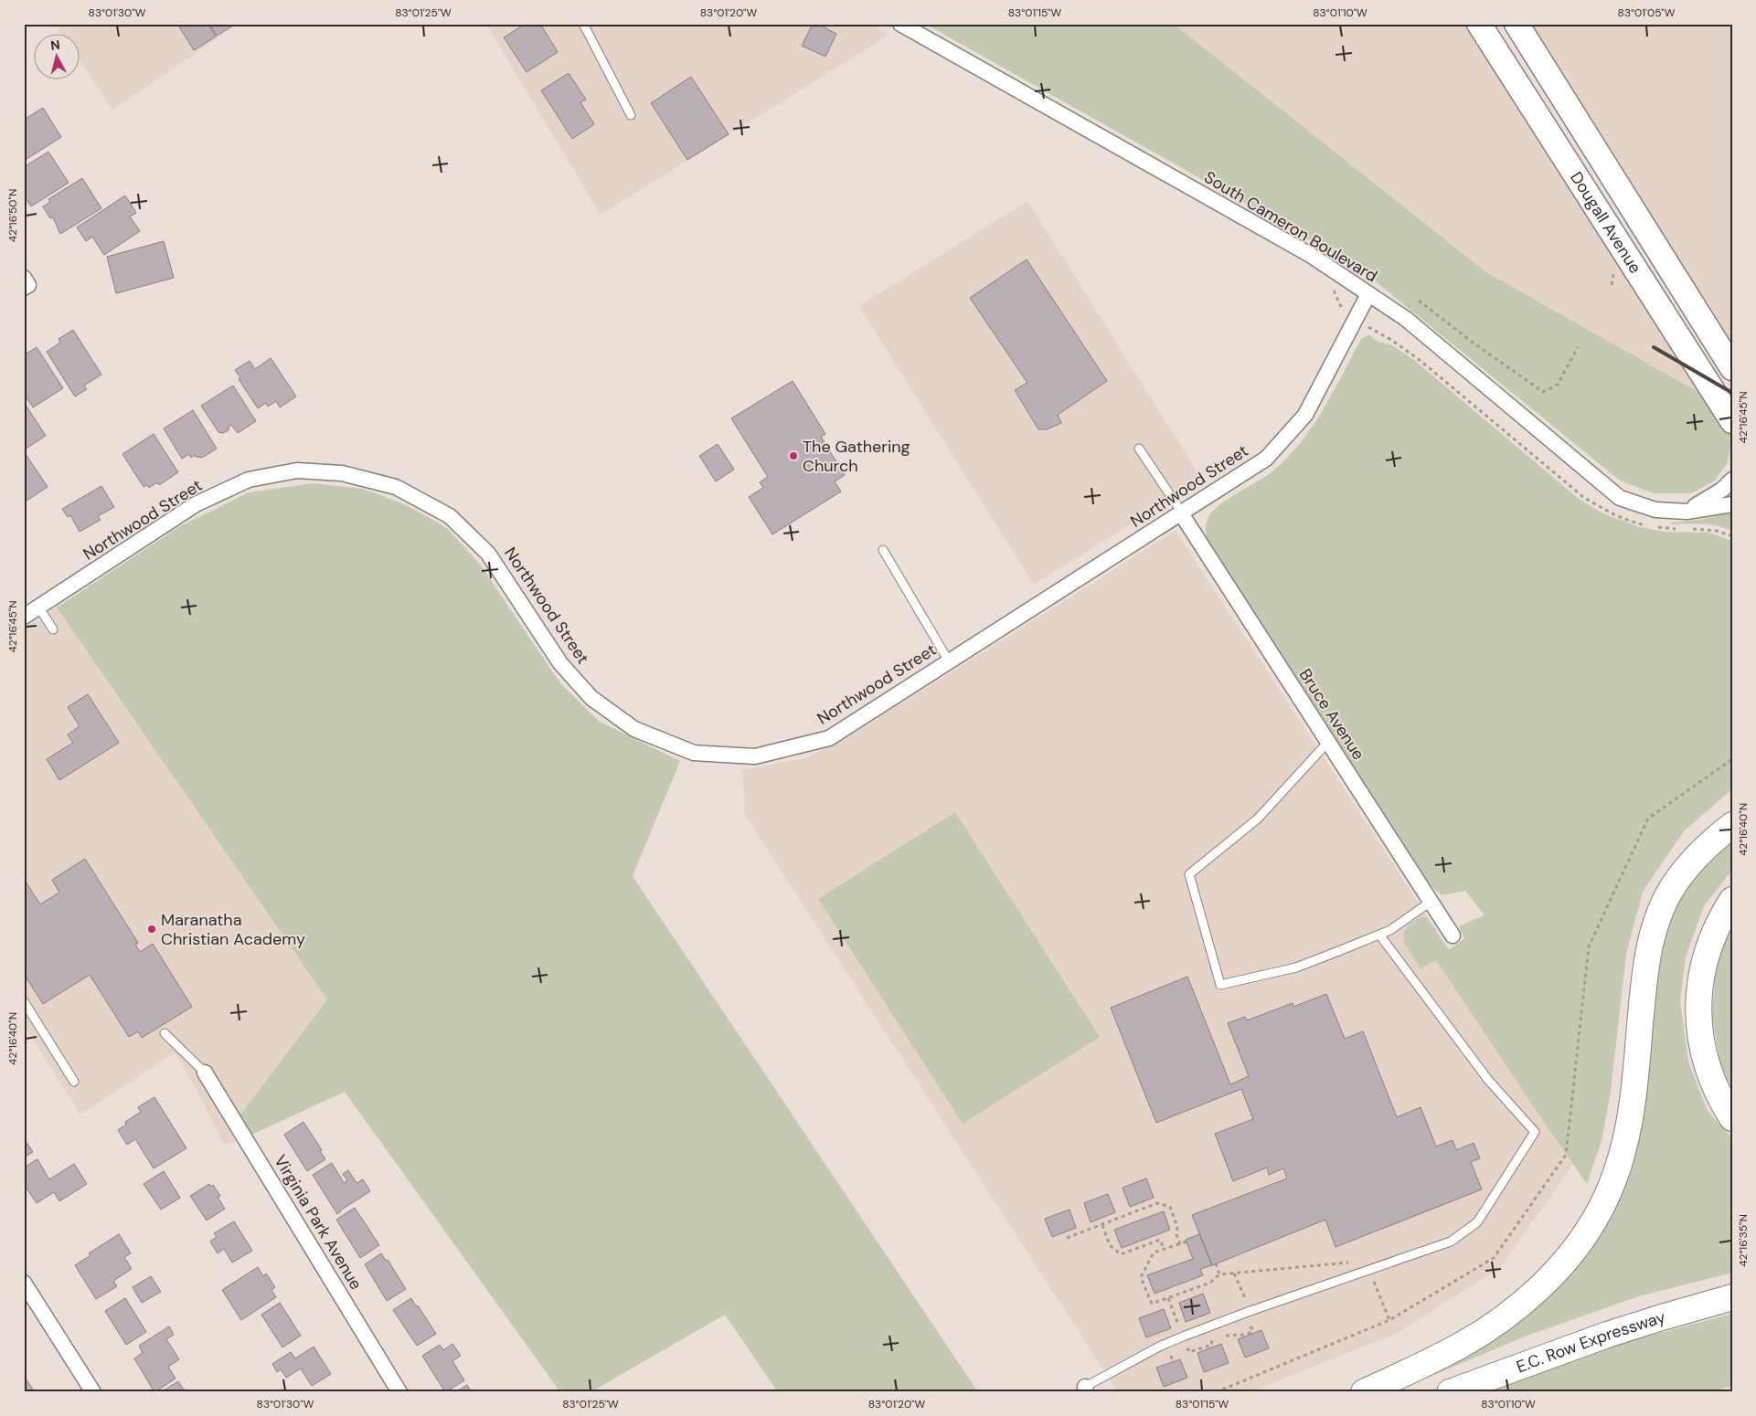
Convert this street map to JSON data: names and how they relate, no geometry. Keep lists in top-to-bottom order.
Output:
{
  "streets": {
    "highway": ["E.C. Row Expressway"],
    "main road": ["Dougall Avenue"],
    "street": [
      "South Cameron Boulevard",
      "Northwood Street",
      "Bruce Avenue",
      "Virginia Park Avenue"
    ]
  },
  "crossings": [
    ["South Cameron Boulevard", "Northwood Street"],
    ["Northwood Street", "Bruce Avenue"]
  ],
  "places": ["The Gathering Church", "Maranatha Christian Academy"],
  "north": "top",
  "coordinates": [
    "83°01'30\"W",
    "83°01'25\"W",
    "83°01'20\"W",
    "83°01'15\"W",
    "83°01'10\"W",
    "83°01'05\"W",
    "42°16'50\"N",
    "42°16'45\"N",
    "42°16'40\"N",
    "42°16'35\"N"
  ]
}
